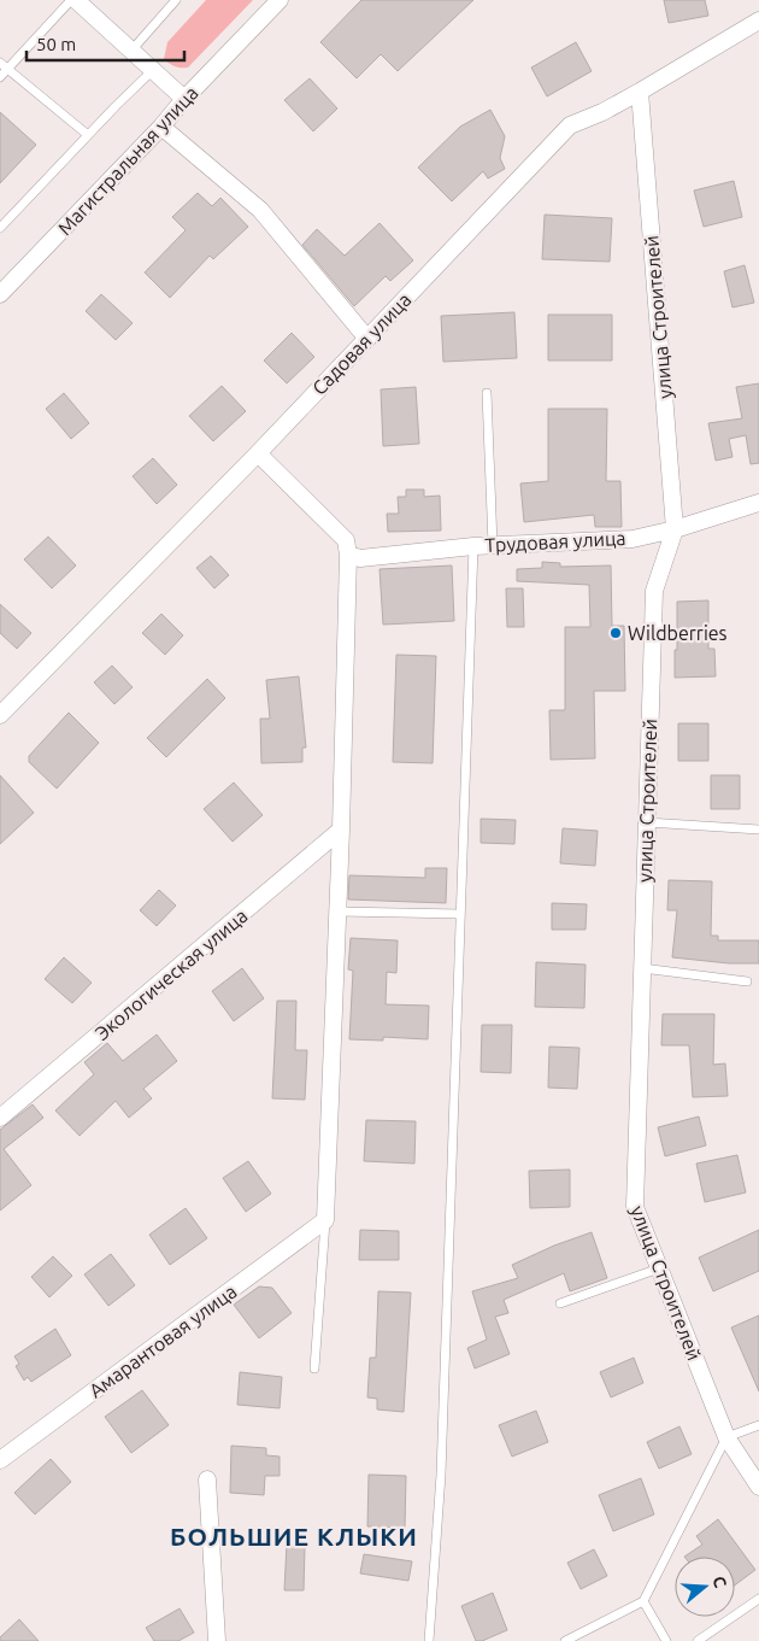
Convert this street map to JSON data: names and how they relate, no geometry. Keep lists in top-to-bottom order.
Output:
{
  "streets": {
    "street": [
      "Магистральная улица",
      "улица Строителей",
      "Садовая улица",
      "Трудовая улица",
      "Экологическая улица",
      "Амарантовая улица"
    ]
  },
  "crossings": [
    ["улица Строителей", "Садовая улица"],
    ["улица Строителей", "Трудовая улица"]
  ],
  "districts": ["БОЛЬШИЕ КЛЫКИ"],
  "places": ["Wildberries"],
  "scale_bar": "50 m",
  "north": "right"
}
